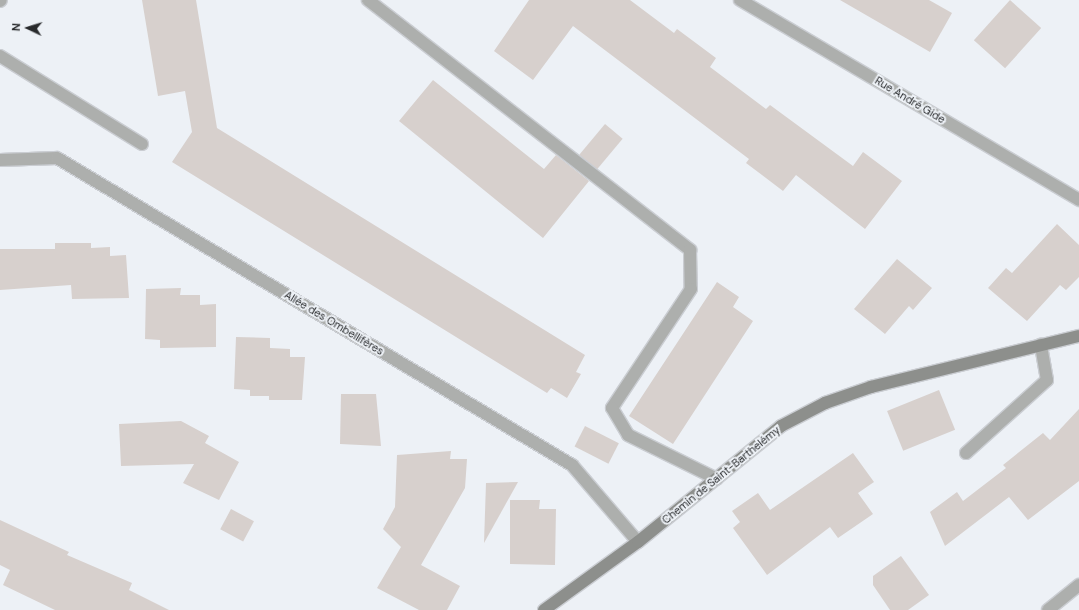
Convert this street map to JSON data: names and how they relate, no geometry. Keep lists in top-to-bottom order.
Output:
{
  "streets": {
    "street": ["Rue André Gide", "Allée des Ombellifères", "Chemin de Saint-Barthelémy"]
  },
  "crossings": [
    ["Allée des Ombellifères", "Chemin de Saint-Barthelémy"]
  ],
  "north": "left"
}
